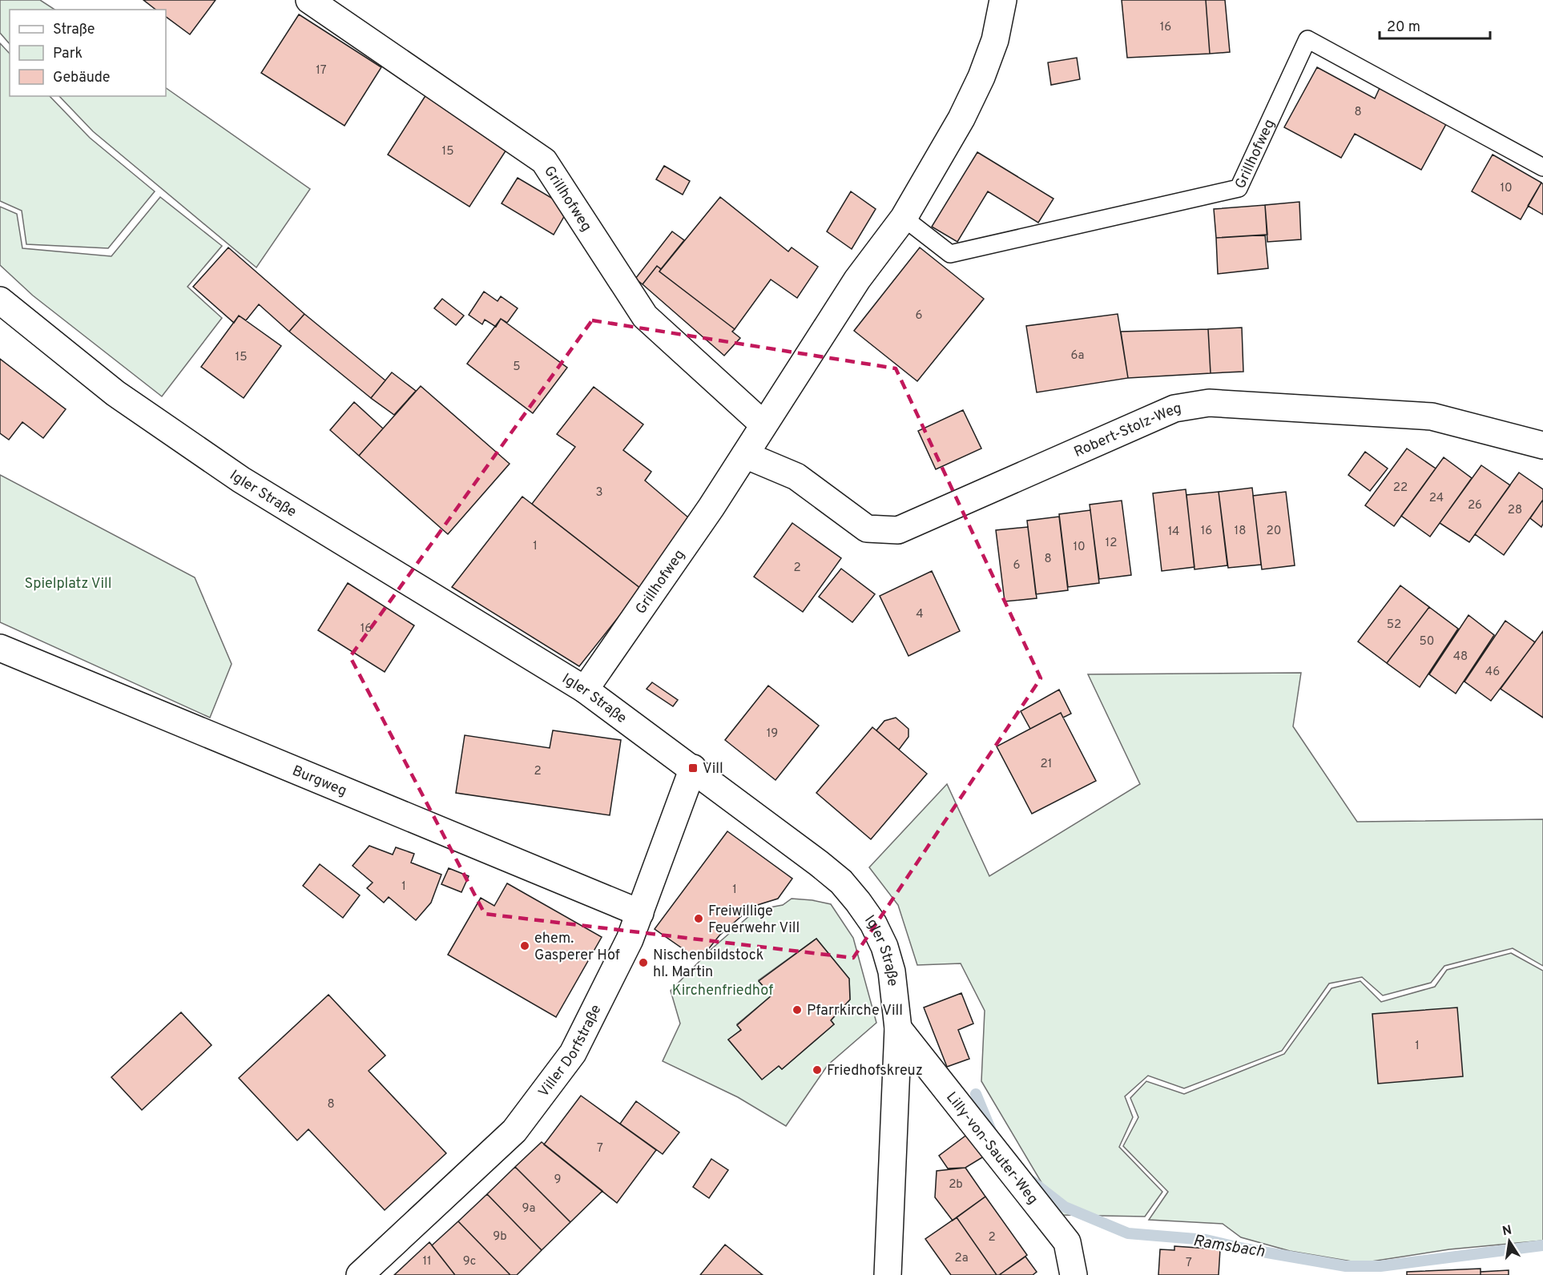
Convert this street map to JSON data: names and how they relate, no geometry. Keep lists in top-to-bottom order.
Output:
{
  "streets": {
    "street": [
      "Grillhofweg",
      "Robert-Stolz-Weg",
      "Igler Straße",
      "Burgweg",
      "Viller Dorfstraße",
      "Lilly-von-Sauter-Weg"
    ]
  },
  "crossings": [
    ["Grillhofweg", "Robert-Stolz-Weg"],
    ["Grillhofweg", "Igler Straße"],
    ["Igler Straße", "Viller Dorfstraße"],
    ["Igler Straße", "Lilly-von-Sauter-Weg"],
    ["Burgweg", "Viller Dorfstraße"]
  ],
  "water": ["Ramsbach"],
  "parks": ["Spielplatz Vill", "Kirchenfriedhof"],
  "places": {
    "transit": ["Vill"],
    "other": [
      "Freiwillige Feuerwehr Vill",
      "ehem. Gasperer Hof",
      "Nischenbildstock hl. Martin",
      "Pfarrkirche Vill",
      "Friedhofskreuz"
    ]
  },
  "house_numbers": [
    "16",
    "17",
    "8",
    "15",
    "10",
    "6",
    "6a",
    "15",
    "5",
    "22",
    "3",
    "24",
    "26",
    "28",
    "16",
    "18",
    "20",
    "14",
    "12",
    "1",
    "10",
    "8",
    "6",
    "2",
    "4",
    "52",
    "16",
    "50",
    "48",
    "46",
    "19",
    "21",
    "2",
    "1",
    "1",
    "1",
    "8",
    "7",
    "9",
    "2b",
    "9a",
    "9b",
    "2",
    "2a",
    "11",
    "9c",
    "7"
  ],
  "legend": ["Straße", "Park", "Gebäude"],
  "scale_bar": "20 m",
  "north": "top"
}
